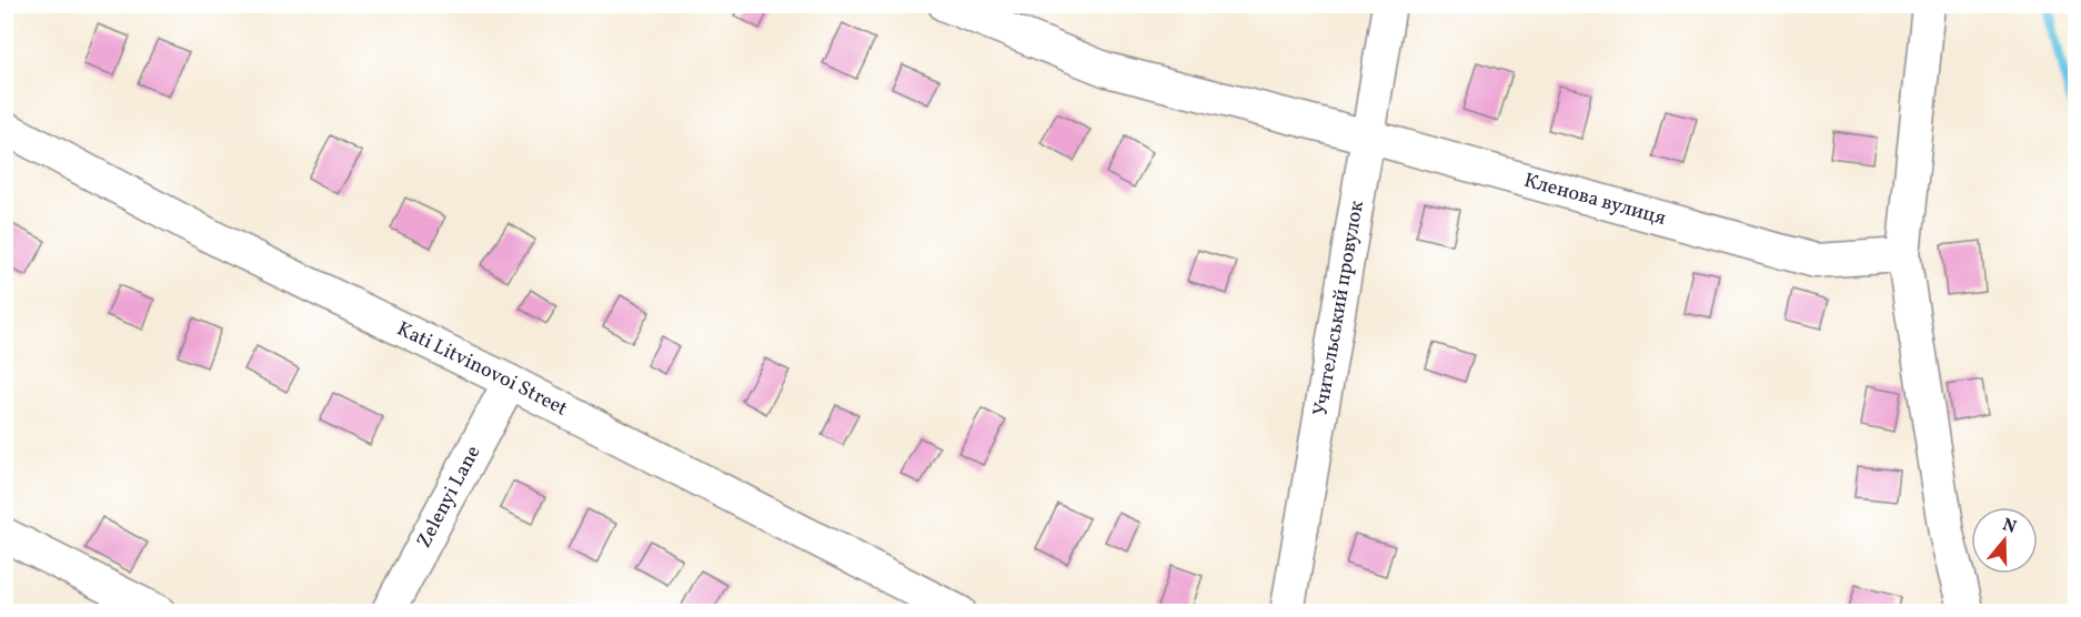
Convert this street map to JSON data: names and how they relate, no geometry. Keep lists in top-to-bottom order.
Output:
{
  "streets": {
    "street": [
      "Кленова вулиця",
      "Учительський провулок",
      "Kati Litvinovoi Street",
      "Zelenyi Lane"
    ]
  },
  "crossings": [
    ["Кленова вулиця", "Учительський провулок"],
    ["Kati Litvinovoi Street", "Zelenyi Lane"]
  ],
  "north": "top"
}
